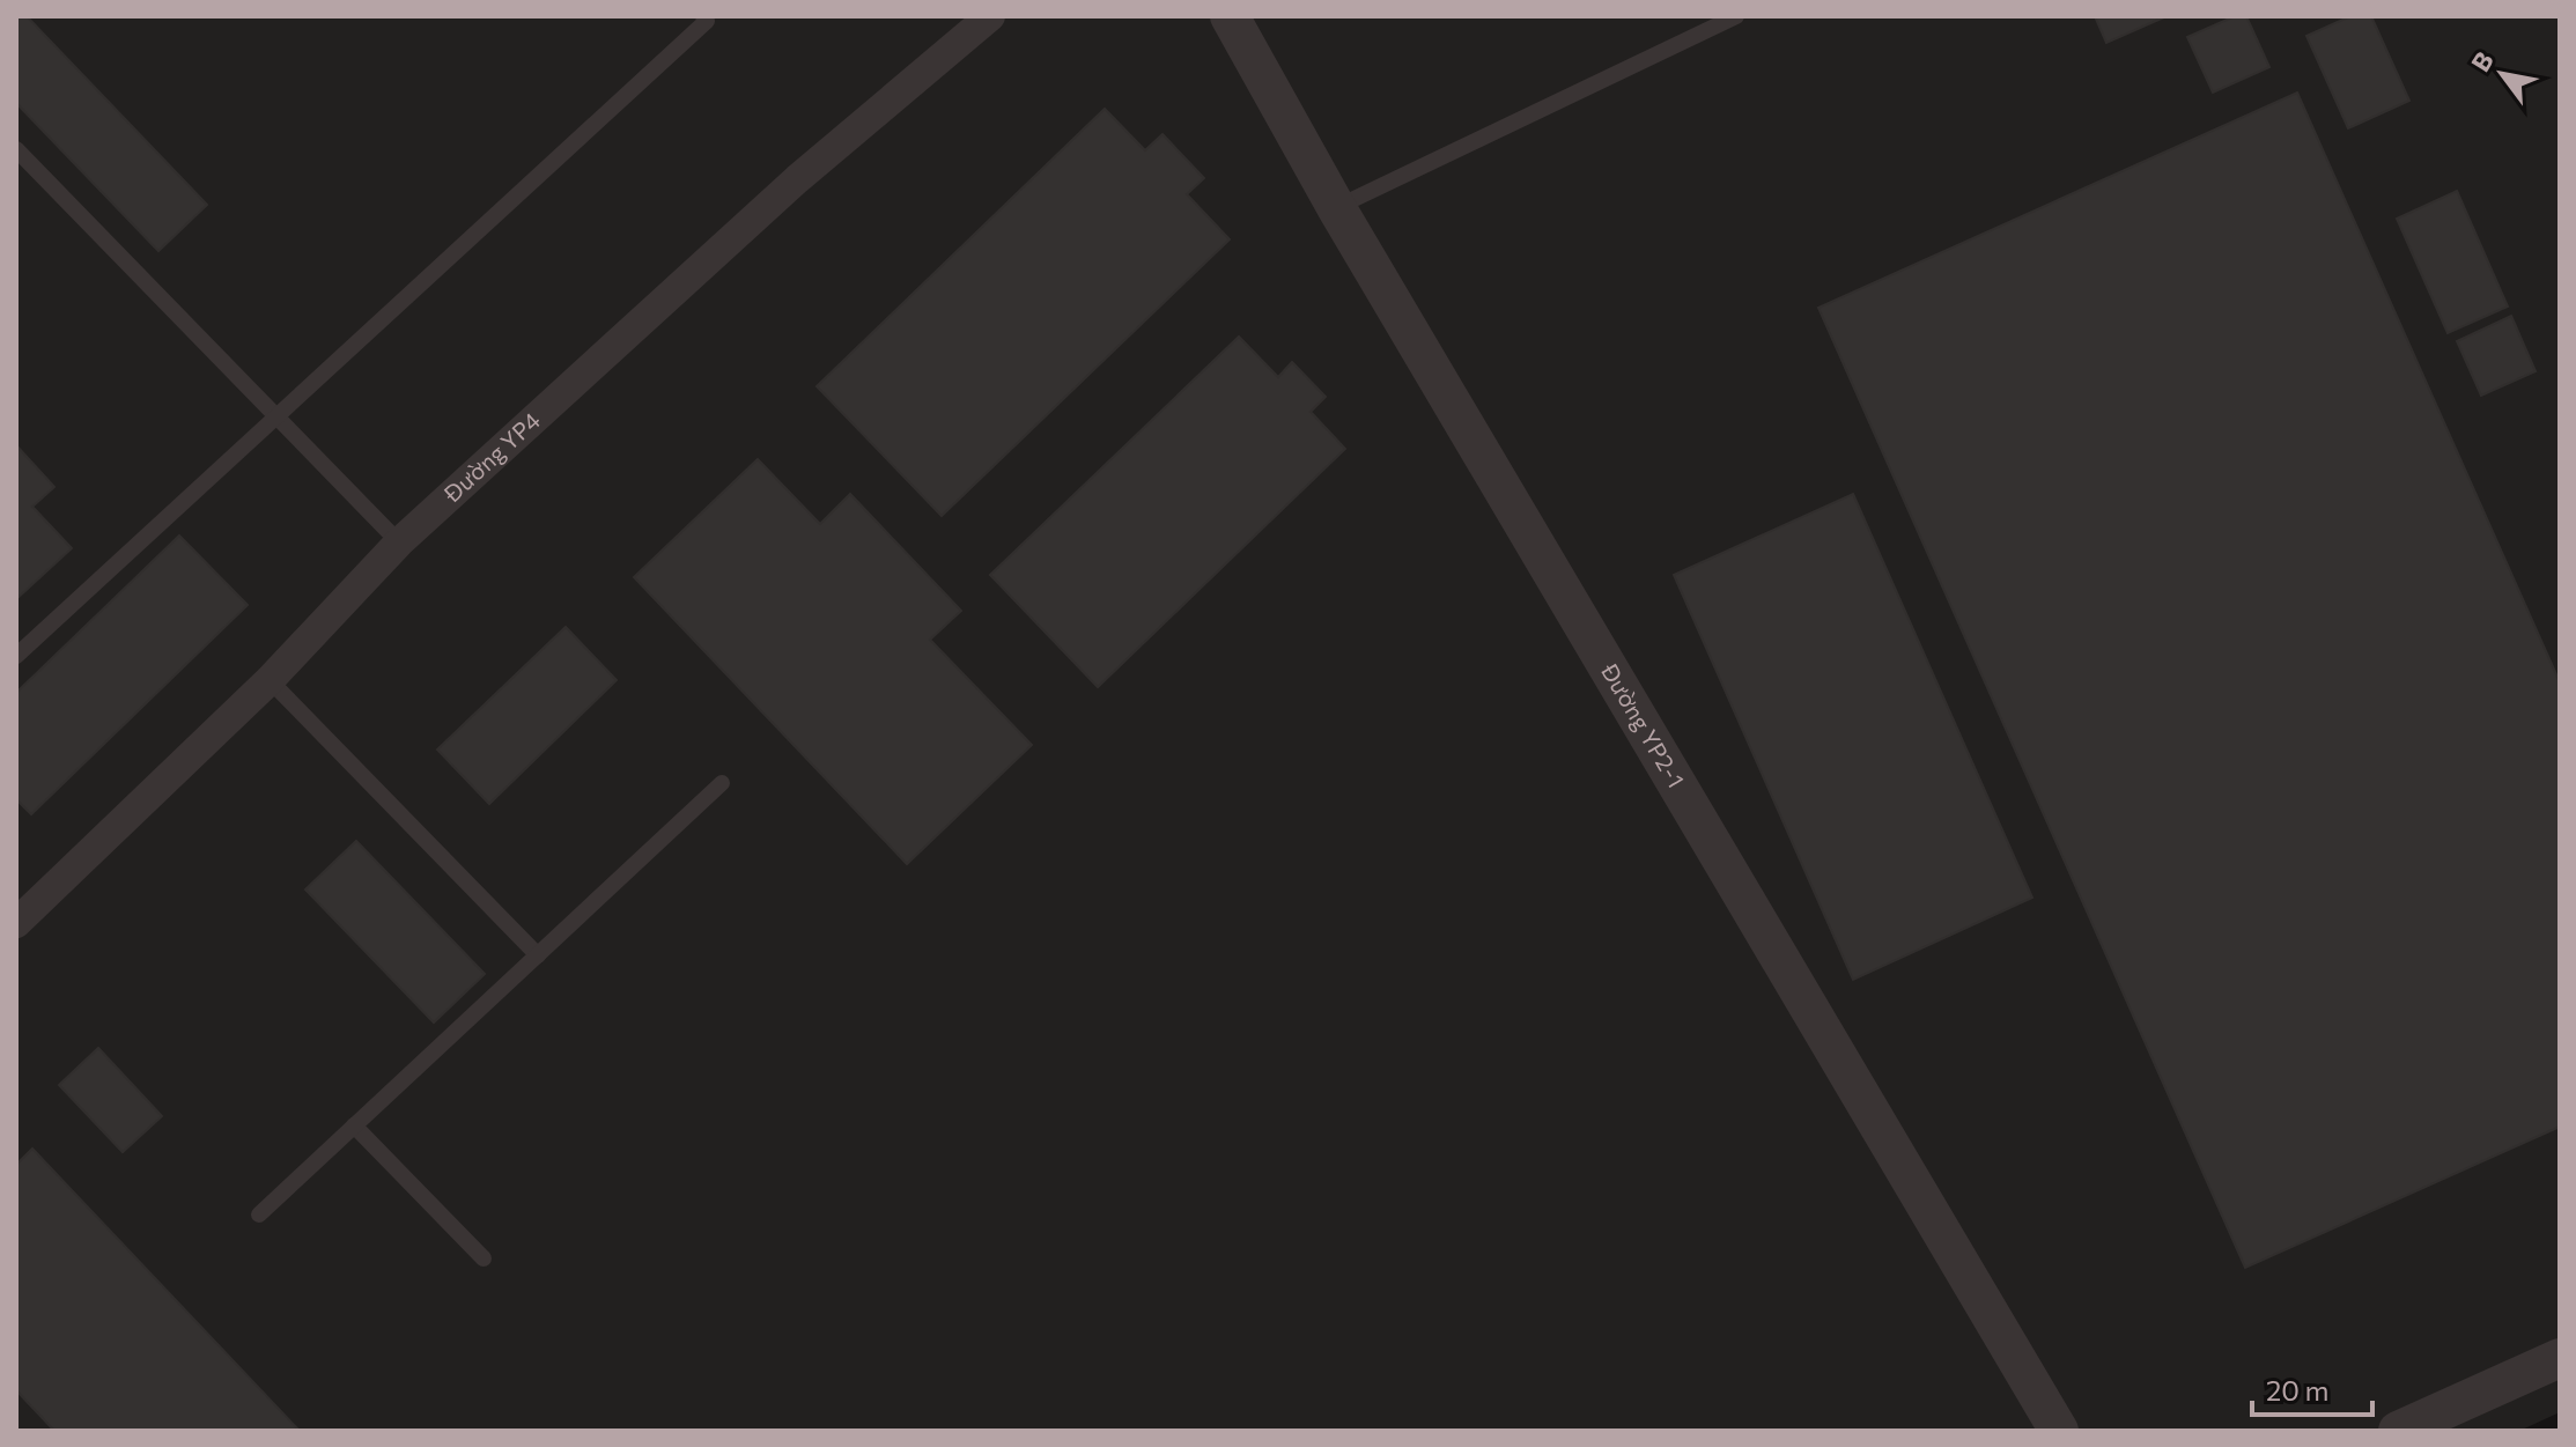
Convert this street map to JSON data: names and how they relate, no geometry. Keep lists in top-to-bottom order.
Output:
{
  "streets": {
    "street": ["Đường YP4", "Đường YP2-1"]
  },
  "scale_bar": "20 m",
  "north": "top left"
}
